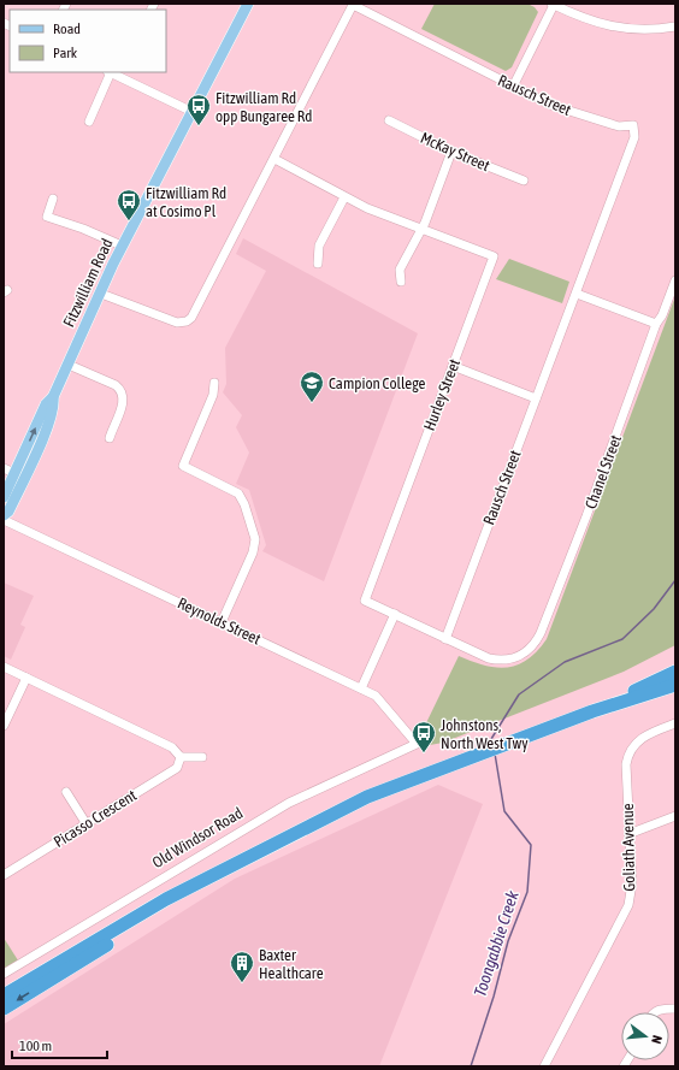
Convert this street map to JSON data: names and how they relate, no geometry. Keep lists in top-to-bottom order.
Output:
{
  "streets": {
    "main road": ["Fitzwilliam Road"],
    "street": [
      "Rausch Street",
      "McKay Street",
      "Hurley Street",
      "Chanel Street",
      "Reynolds Street",
      "Picasso Crescent",
      "Old Windsor Road",
      "Goliath Avenue"
    ]
  },
  "crossings": [
    ["Rausch Street", "Fitzwilliam Road"],
    ["Rausch Street", "Hurley Street"],
    ["Hurley Street", "Chanel Street"],
    ["Reynolds Street", "Old Windsor Road"]
  ],
  "water": ["Toongabbie Creek"],
  "places": {
    "bus stop": ["Fitzwilliam Rd opp Bungaree Rd", "Fitzwilliam Rd at Cosimo Pl", "Johnstons, North West Twy"],
    "school or university": ["Campion College"],
    "building": ["Baxter Healthcare"]
  },
  "legend": ["Road", "Park"],
  "scale_bar": "100 m",
  "north": "right"
}
